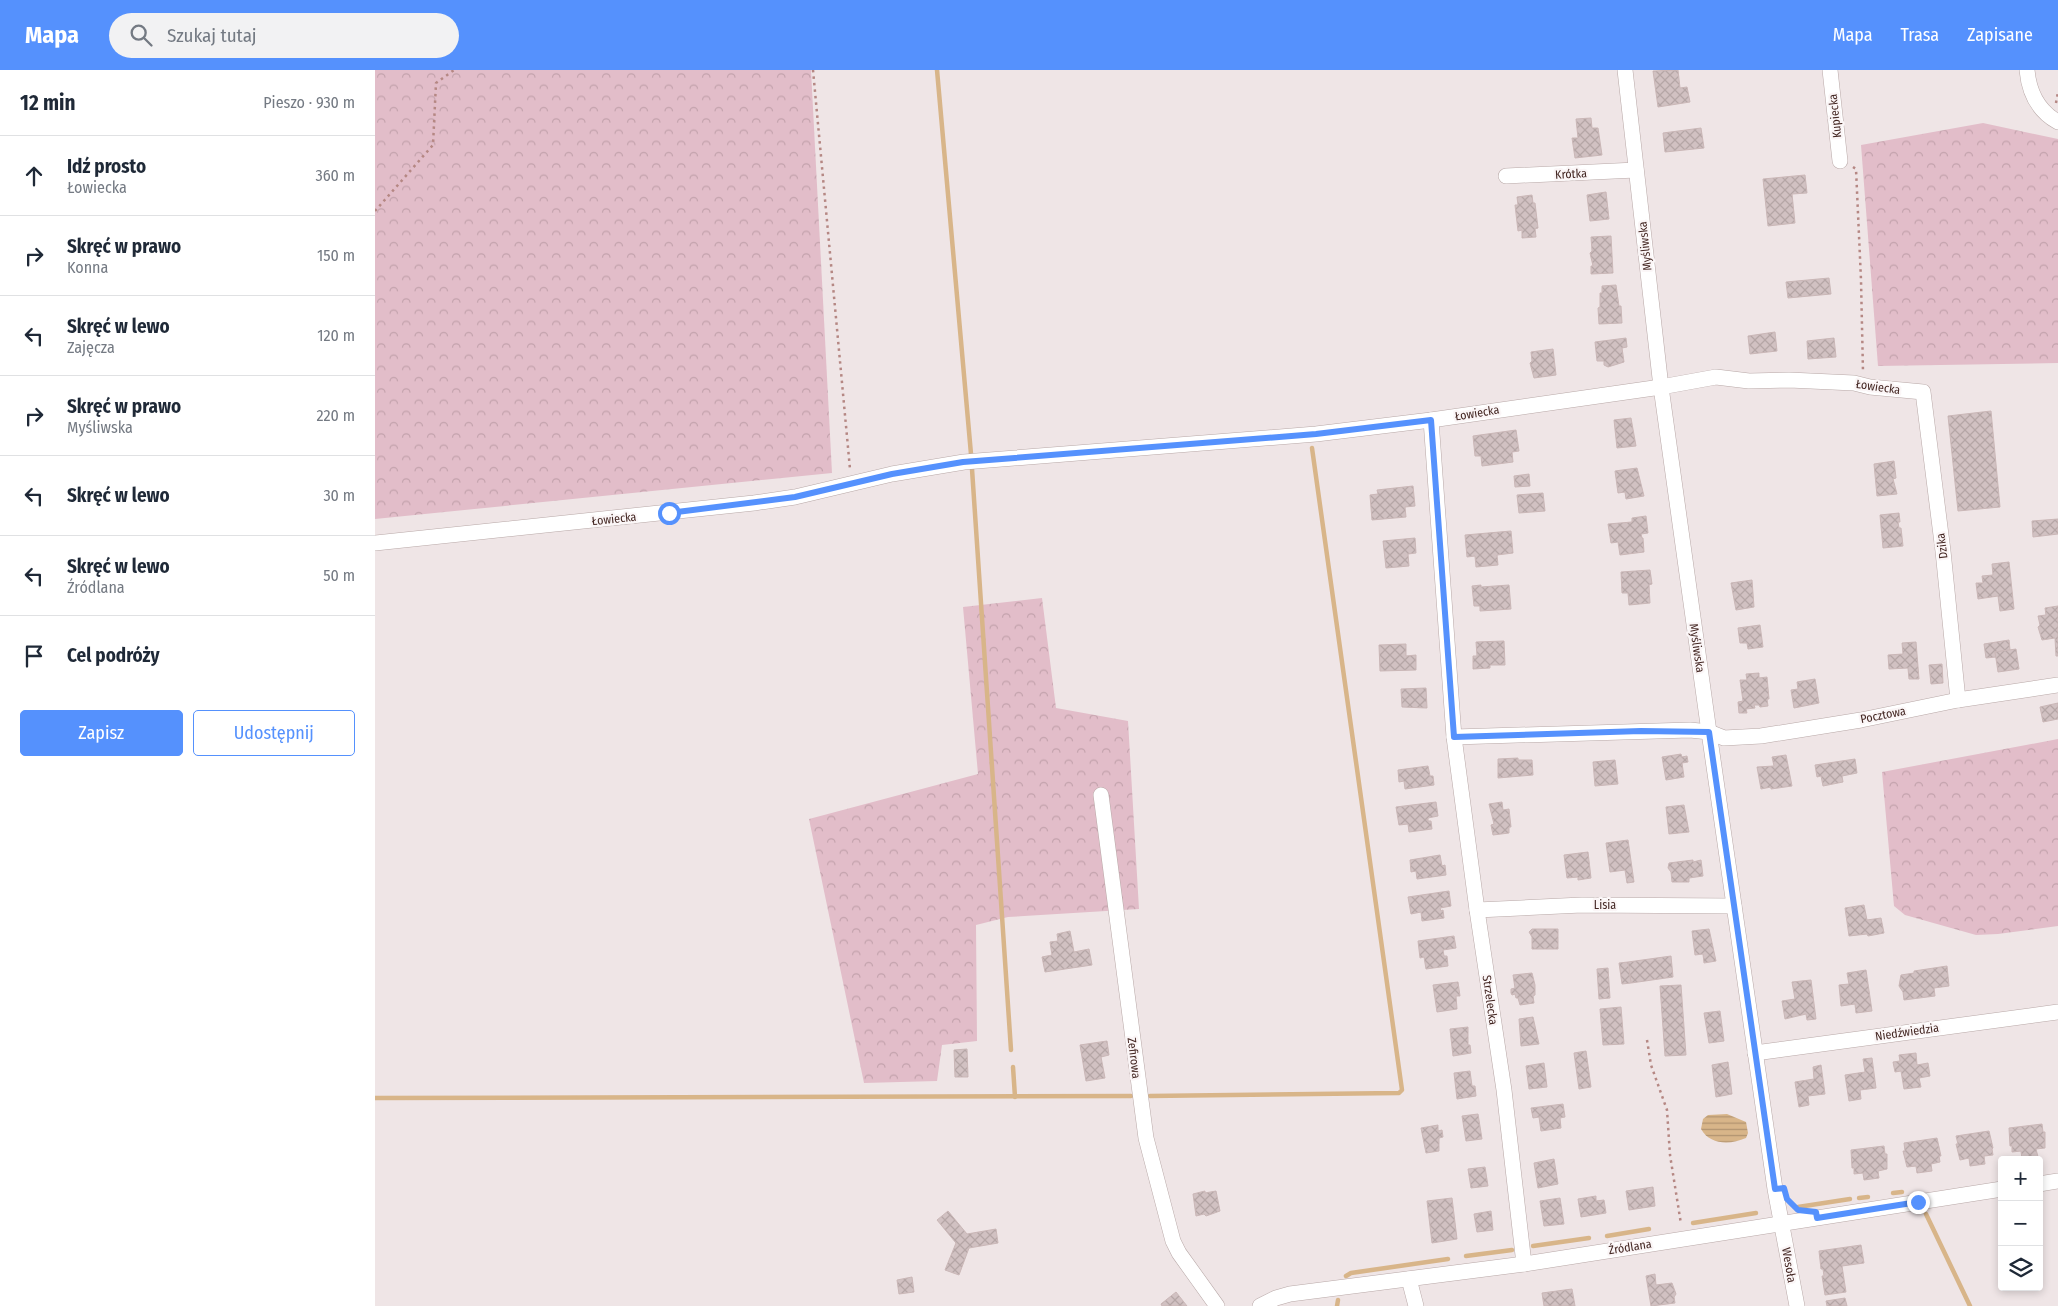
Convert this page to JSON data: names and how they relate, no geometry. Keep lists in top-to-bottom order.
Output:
{
  "streets": {
    "street": [
      "Kupiecka",
      "Krótka",
      "Myśliwska",
      "Łowiecka",
      "Dzika",
      "Pocztowa",
      "Lisia",
      "Strzelecka",
      "Niedźwiedzia",
      "Zefirowa",
      "Źródlana",
      "Wesoła"
    ]
  },
  "crossings": [
    ["Krótka", "Myśliwska"],
    ["Myśliwska", "Łowiecka"],
    ["Myśliwska", "Pocztowa"],
    ["Myśliwska", "Lisia"],
    ["Myśliwska", "Niedźwiedzia"],
    ["Myśliwska", "Źródlana"],
    ["Myśliwska", "Wesoła"],
    ["Łowiecka", "Dzika"],
    ["Łowiecka", "Strzelecka"],
    ["Dzika", "Pocztowa"],
    ["Pocztowa", "Strzelecka"],
    ["Lisia", "Strzelecka"],
    ["Strzelecka", "Źródlana"],
    ["Źródlana", "Wesoła"]
  ],
  "page": {
    "header": "Mapa",
    "search": "Szukaj tutaj",
    "nav": ["Mapa", "Trasa", "Zapisane"],
    "heading": ["12 min", "Pieszo · 930 m"],
    "list": [
      ["Idź prosto", "Łowiecka", "360 m"],
      ["Skręć w prawo", "Konna", "150 m"],
      ["Skręć w lewo", "Zajęcza", "120 m"],
      ["Skręć w prawo", "Myśliwska", "220 m"],
      ["Skręć w lewo", "30 m"],
      ["Skręć w lewo", "Źródlana", "50 m"],
      "Cel podróży"
    ],
    "buttons": ["Zapisz", "Udostępnij"],
    "map_buttons": ["+", "−"]
  }
}
